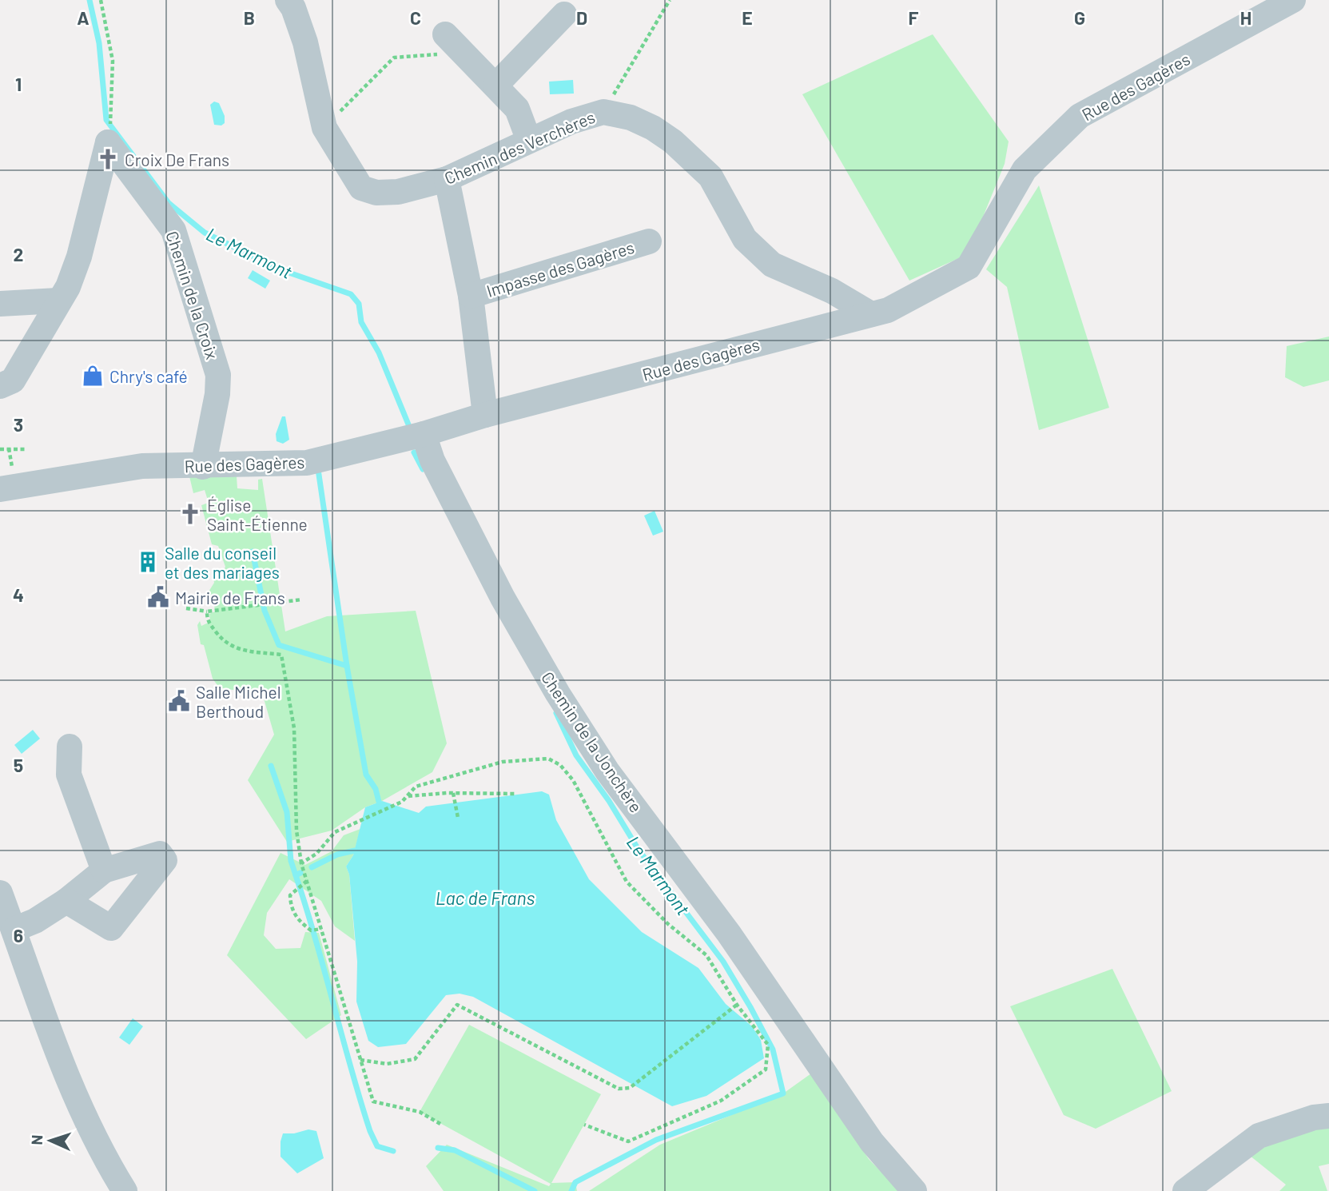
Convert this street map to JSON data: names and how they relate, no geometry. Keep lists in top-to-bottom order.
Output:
{
  "streets": {
    "street": [
      "Rue des Gagères",
      "Chemin des Verchères",
      "Impasse des Gagères",
      "Chemin de la Croix",
      "Chemin de la Jonchère"
    ]
  },
  "crossings": [
    ["Rue des Gagères", "Chemin des Verchères"],
    ["Rue des Gagères", "Impasse des Gagères"],
    ["Rue des Gagères", "Chemin de la Croix"],
    ["Rue des Gagères", "Chemin de la Jonchère"],
    ["Chemin des Verchères", "Impasse des Gagères"]
  ],
  "water": ["Le Marmont", "Lac de Frans"],
  "places": {
    "church": ["Croix De Frans", "Église Saint-Étienne"],
    "shop": ["Chry's café"],
    "building": ["Salle du conseil et des mariages"],
    "public building": ["Mairie de Frans", "Salle Michel Berthoud"]
  },
  "north": "left",
  "grid": {
    "columns": [
      "A",
      "B",
      "C",
      "D",
      "E",
      "F",
      "G",
      "H"
    ],
    "rows": [
      "1",
      "2",
      "3",
      "4",
      "5",
      "6"
    ]
  }
}
